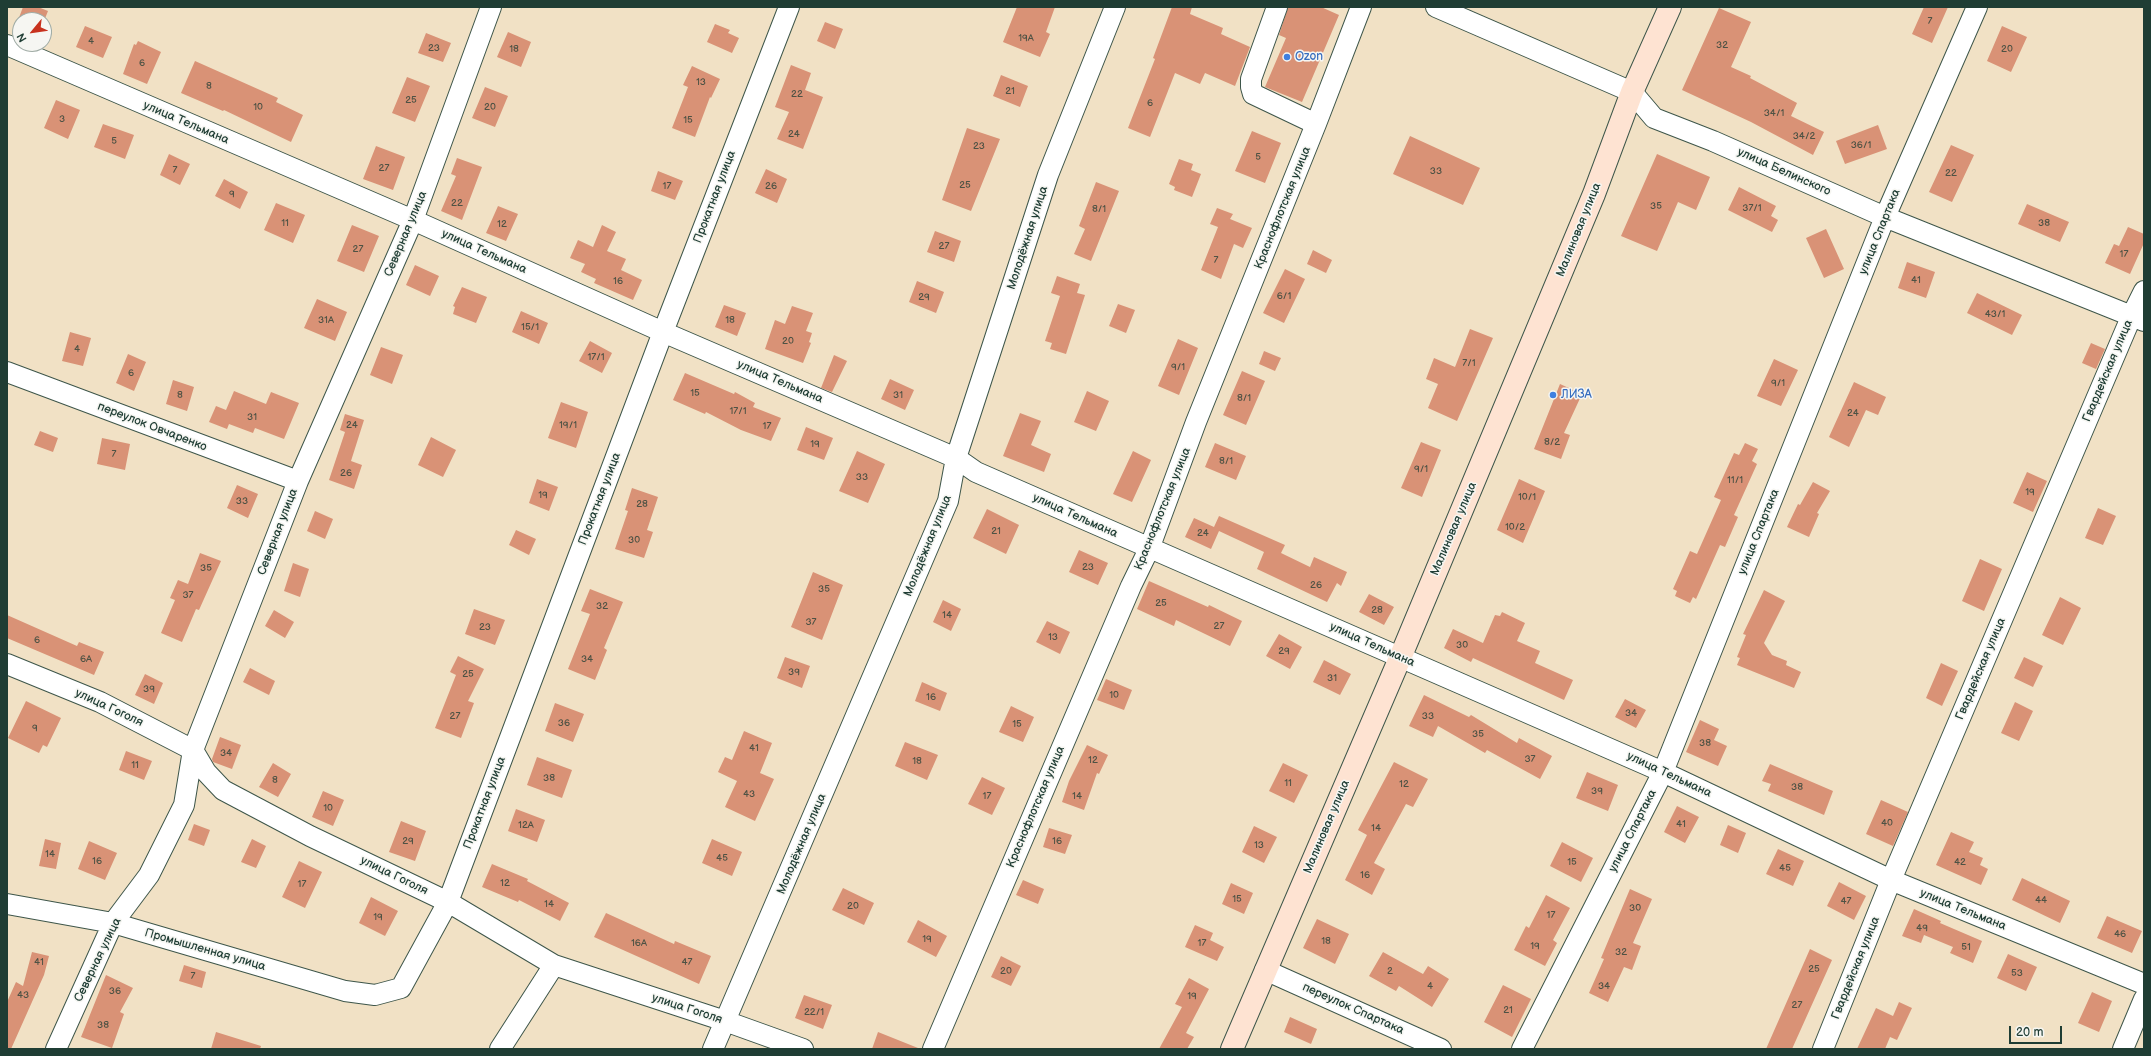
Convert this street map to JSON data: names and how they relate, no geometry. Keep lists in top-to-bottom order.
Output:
{
  "streets": {
    "street": [
      "улица Тельмана",
      "улица Белинского",
      "Прокатная улица",
      "Краснофлотская улица",
      "Малиновая улица",
      "улица Спартака",
      "Северная улица",
      "Молодёжная улица",
      "Гвардейская улица",
      "переулок Овчаренко",
      "улица Гоголя",
      "Промышленная улица",
      "переулок Спартака"
    ]
  },
  "crossings": [
    ["улица Тельмана", "Прокатная улица"],
    ["улица Тельмана", "Краснофлотская улица"],
    ["улица Тельмана", "Малиновая улица"],
    ["улица Тельмана", "улица Спартака"],
    ["улица Тельмана", "Северная улица"],
    ["улица Тельмана", "Молодёжная улица"],
    ["улица Тельмана", "Гвардейская улица"],
    ["улица Белинского", "Малиновая улица"],
    ["улица Белинского", "улица Спартака"],
    ["улица Белинского", "Гвардейская улица"],
    ["Прокатная улица", "улица Гоголя"],
    ["Прокатная улица", "Промышленная улица"],
    ["Малиновая улица", "переулок Спартака"],
    ["Северная улица", "переулок Овчаренко"],
    ["Северная улица", "улица Гоголя"],
    ["Северная улица", "Промышленная улица"],
    ["Молодёжная улица", "улица Гоголя"]
  ],
  "places": ["Ozon", "ЛИЗА"],
  "house_numbers": [
    "7",
    "19А",
    "4",
    "32",
    "23",
    "18",
    "20",
    "6",
    "13",
    "8",
    "21",
    "22",
    "25",
    "6",
    "10",
    "20",
    "34/1",
    "3",
    "15",
    "24",
    "34/2",
    "5",
    "36/1",
    "23",
    "5",
    "27",
    "7",
    "33",
    "22",
    "25",
    "17",
    "26",
    "9",
    "22",
    "35",
    "37/1",
    "8/1",
    "11",
    "38",
    "12",
    "27",
    "27",
    "17",
    "7",
    "41",
    "16",
    "6/1",
    "29",
    "43/1",
    "31А",
    "18",
    "15/1",
    "20",
    "4",
    "17/1",
    "7/1",
    "9/1",
    "6",
    "9/1",
    "15",
    "8",
    "31",
    "8/1",
    "17/1",
    "24",
    "31",
    "24",
    "19/1",
    "17",
    "8/2",
    "19",
    "7",
    "8/1",
    "9/1",
    "26",
    "33",
    "11/1",
    "19",
    "19",
    "10/1",
    "33",
    "28",
    "10/2",
    "21",
    "24",
    "30",
    "23",
    "35",
    "26",
    "35",
    "37",
    "25",
    "32",
    "28",
    "14",
    "37",
    "27",
    "23",
    "13",
    "6",
    "30",
    "29",
    "6А",
    "34",
    "39",
    "25",
    "31",
    "39",
    "10",
    "16",
    "34",
    "27",
    "33",
    "36",
    "15",
    "9",
    "35",
    "38",
    "41",
    "34",
    "37",
    "12",
    "18",
    "11",
    "38",
    "8",
    "11",
    "12",
    "38",
    "39",
    "43",
    "17",
    "14",
    "10",
    "40",
    "41",
    "12А",
    "14",
    "29",
    "16",
    "13",
    "14",
    "45",
    "16",
    "15",
    "42",
    "45",
    "16",
    "12",
    "17",
    "15",
    "44",
    "47",
    "14",
    "20",
    "30",
    "17",
    "19",
    "49",
    "46",
    "19",
    "18",
    "16А",
    "17",
    "19",
    "51",
    "32",
    "41",
    "47",
    "25",
    "20",
    "2",
    "53",
    "7",
    "4",
    "34",
    "36",
    "43",
    "19",
    "27",
    "21",
    "22/1",
    "38"
  ],
  "scale_bar": "20 m",
  "north": "bottom left"
}
